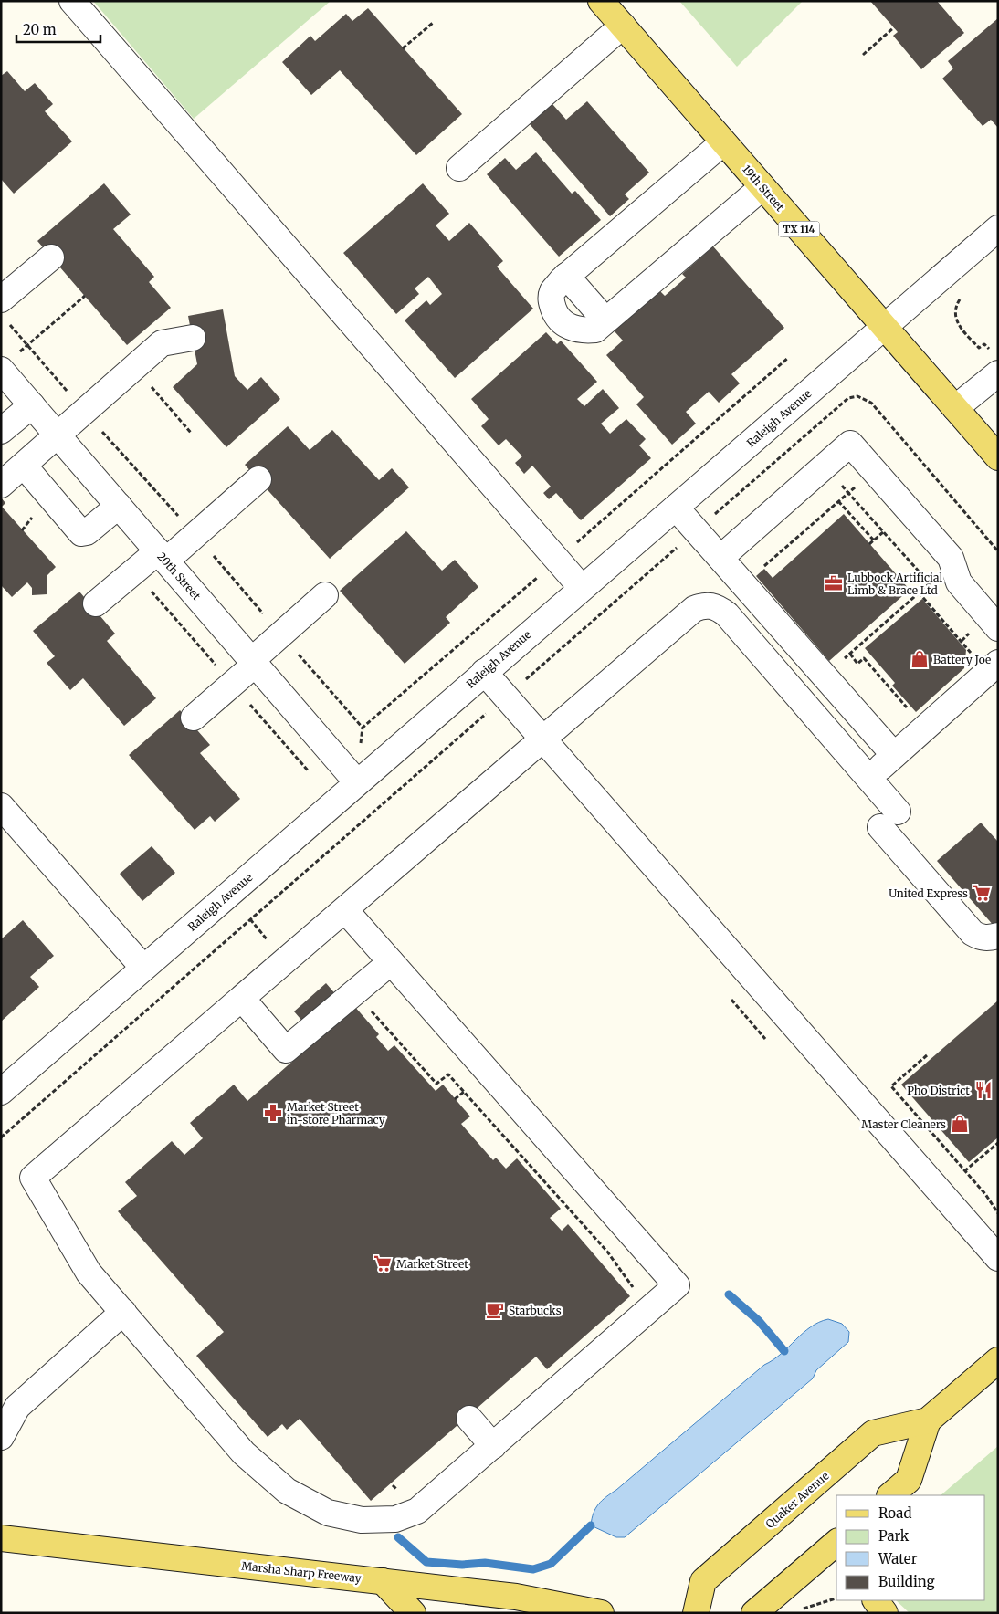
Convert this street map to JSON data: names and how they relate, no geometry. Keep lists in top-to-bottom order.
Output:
{
  "streets": {
    "main road": [
      "19th Street",
      "TX 114",
      "Quaker Avenue",
      "Marsha Sharp Freeway"
    ],
    "street": ["Raleigh Avenue", "20th Street"]
  },
  "crossings": [
    ["19th Street", "Raleigh Avenue"],
    ["Raleigh Avenue", "20th Street"]
  ],
  "places": {
    "office": ["Lubbock Artificial Limb & Brace Ltd"],
    "shop": ["Battery Joe", "Master Cleaners"],
    "supermarket": ["United Express", "Market Street"],
    "restaurant": ["Pho District"],
    "pharmacy": ["Market Street in-store Pharmacy"],
    "cafe": ["Starbucks"]
  },
  "legend": [
    "Road",
    "Park",
    "Water",
    "Building"
  ],
  "scale_bar": "20 m"
}
